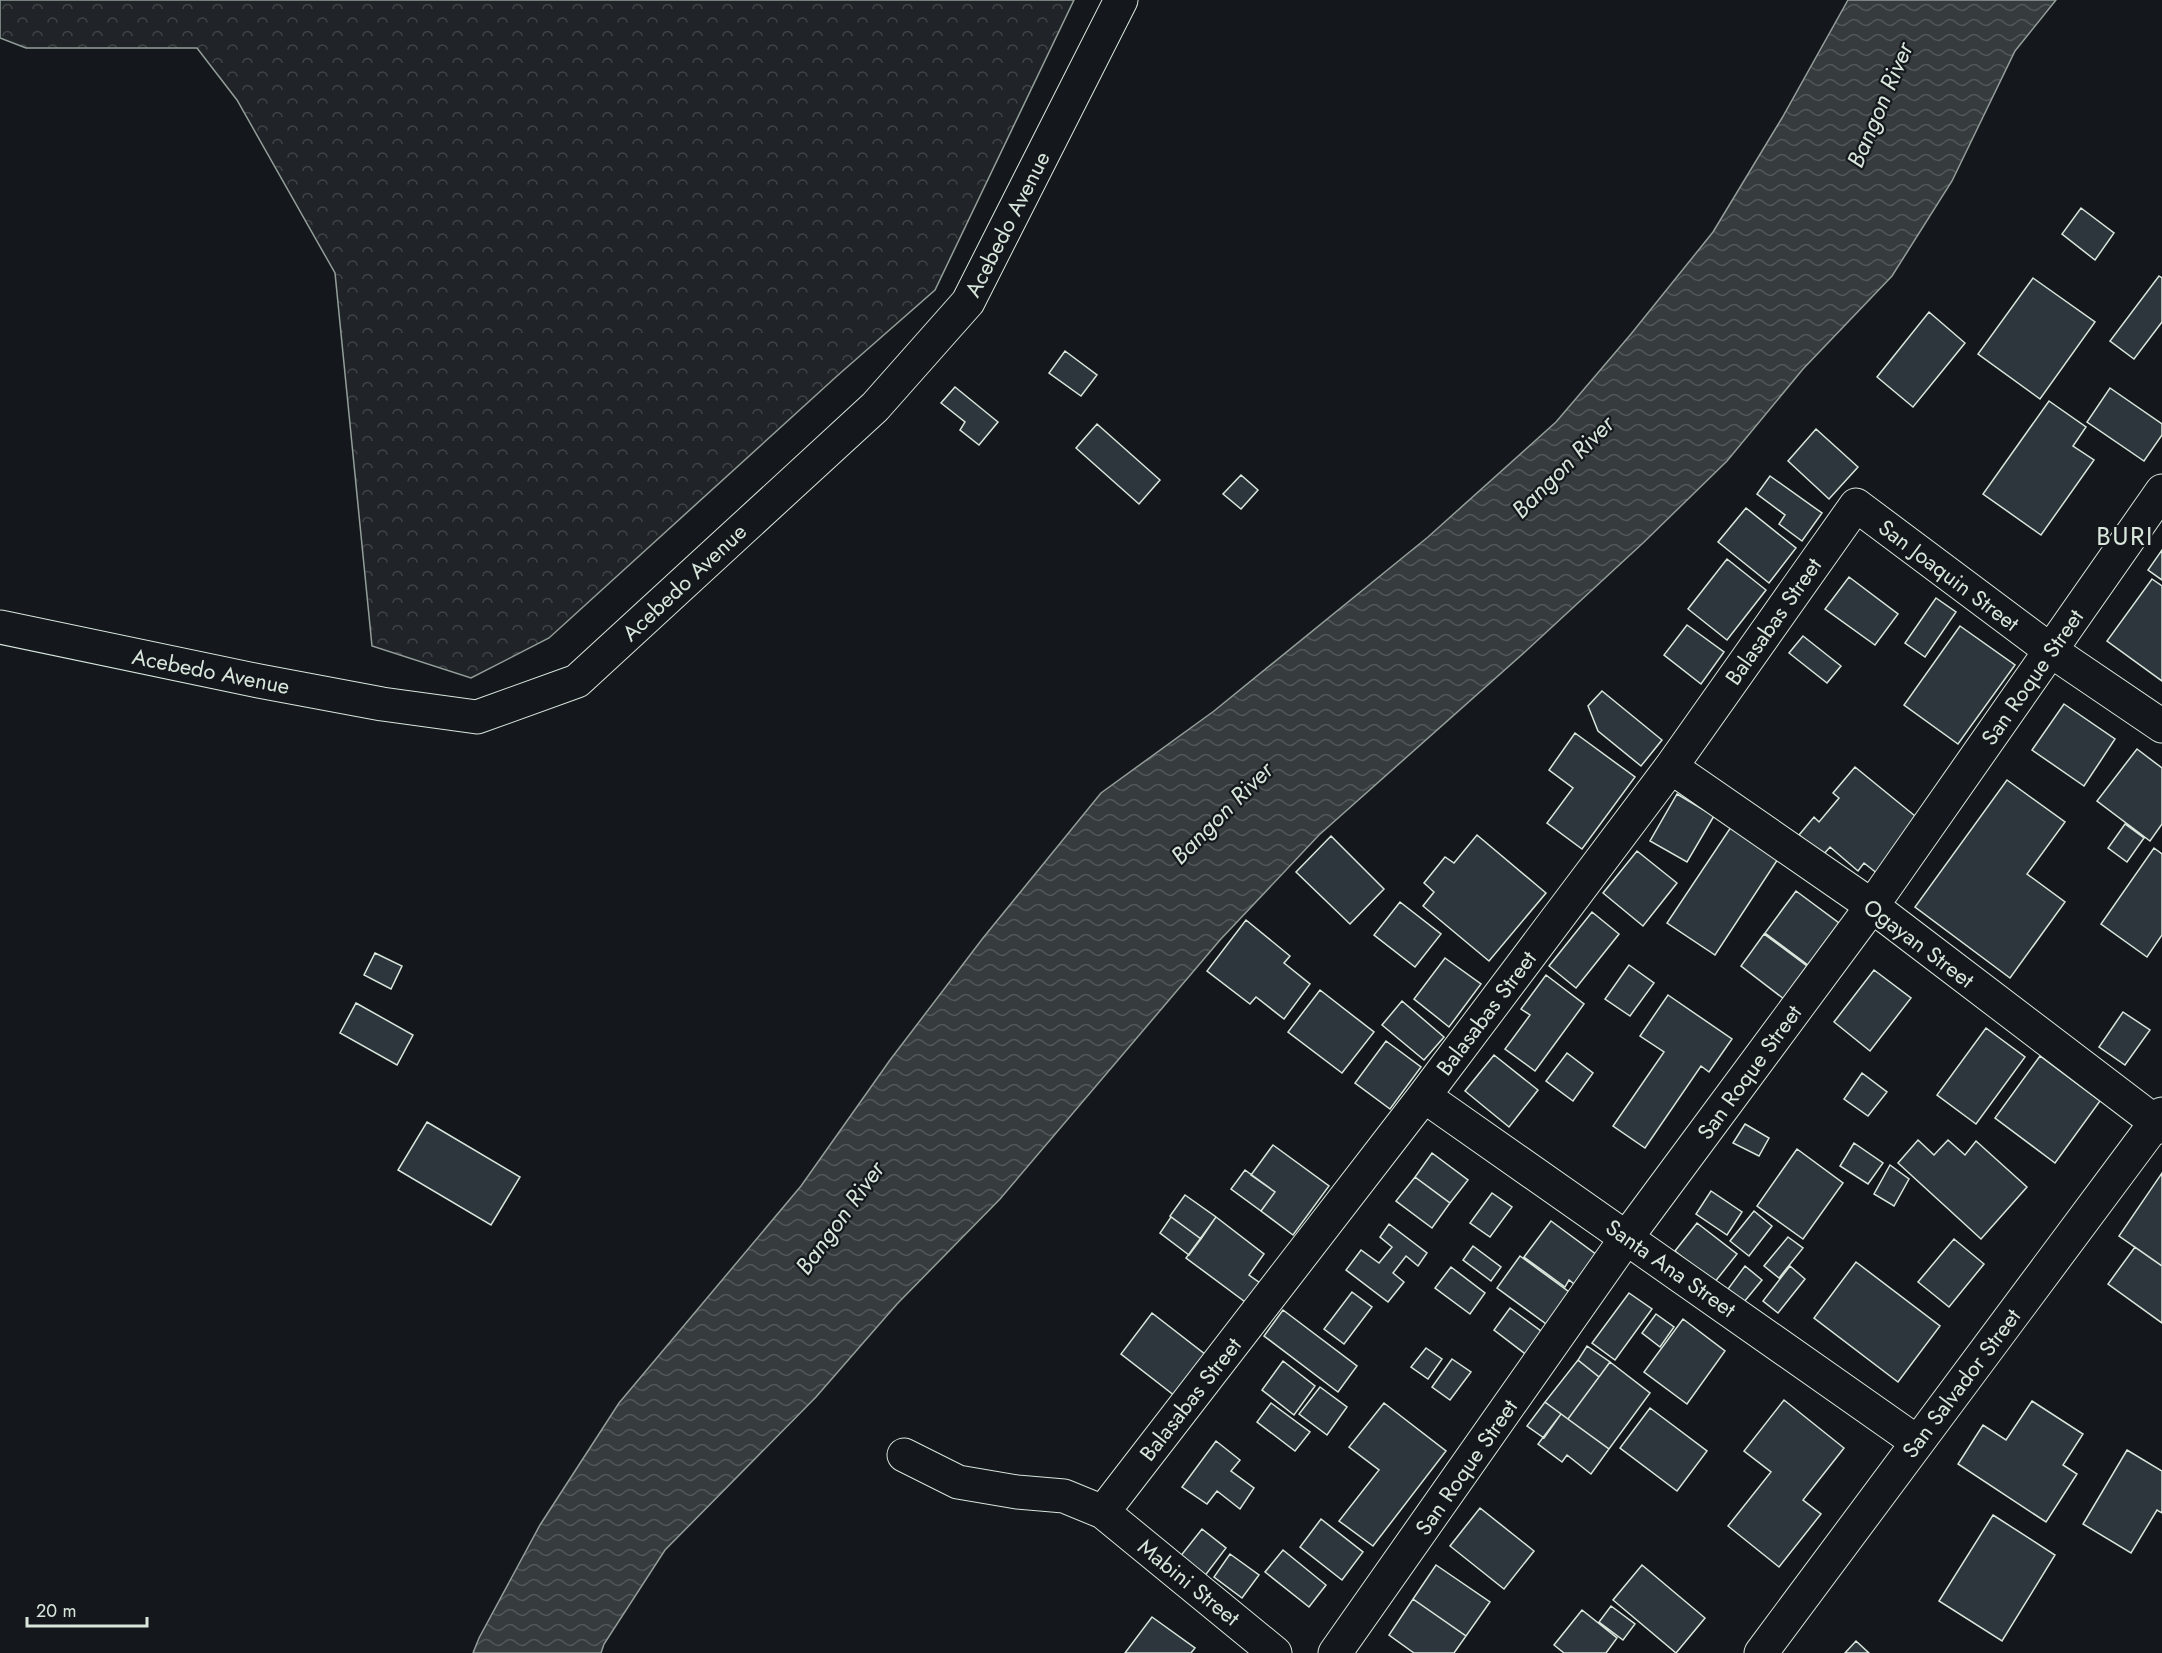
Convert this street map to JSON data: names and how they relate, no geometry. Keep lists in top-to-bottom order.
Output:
{
  "streets": {
    "main road": [
      "Acebedo Avenue",
      "San Joaquin Street",
      "Balasabas Street",
      "San Roque Street",
      "Ogayan Street",
      "Santa Ana Street",
      "San Salvador Street",
      "Mabini Street"
    ]
  },
  "crossings": [
    ["San Joaquin Street", "Balasabas Street"],
    ["San Joaquin Street", "San Roque Street"],
    ["Balasabas Street", "Ogayan Street"],
    ["Balasabas Street", "Santa Ana Street"],
    ["Balasabas Street", "Mabini Street"],
    ["San Roque Street", "Ogayan Street"],
    ["San Roque Street", "Santa Ana Street"],
    ["Ogayan Street", "San Salvador Street"],
    ["Santa Ana Street", "San Salvador Street"]
  ],
  "districts": ["BURI"],
  "water": ["Bangon River"],
  "scale_bar": "20 m"
}
